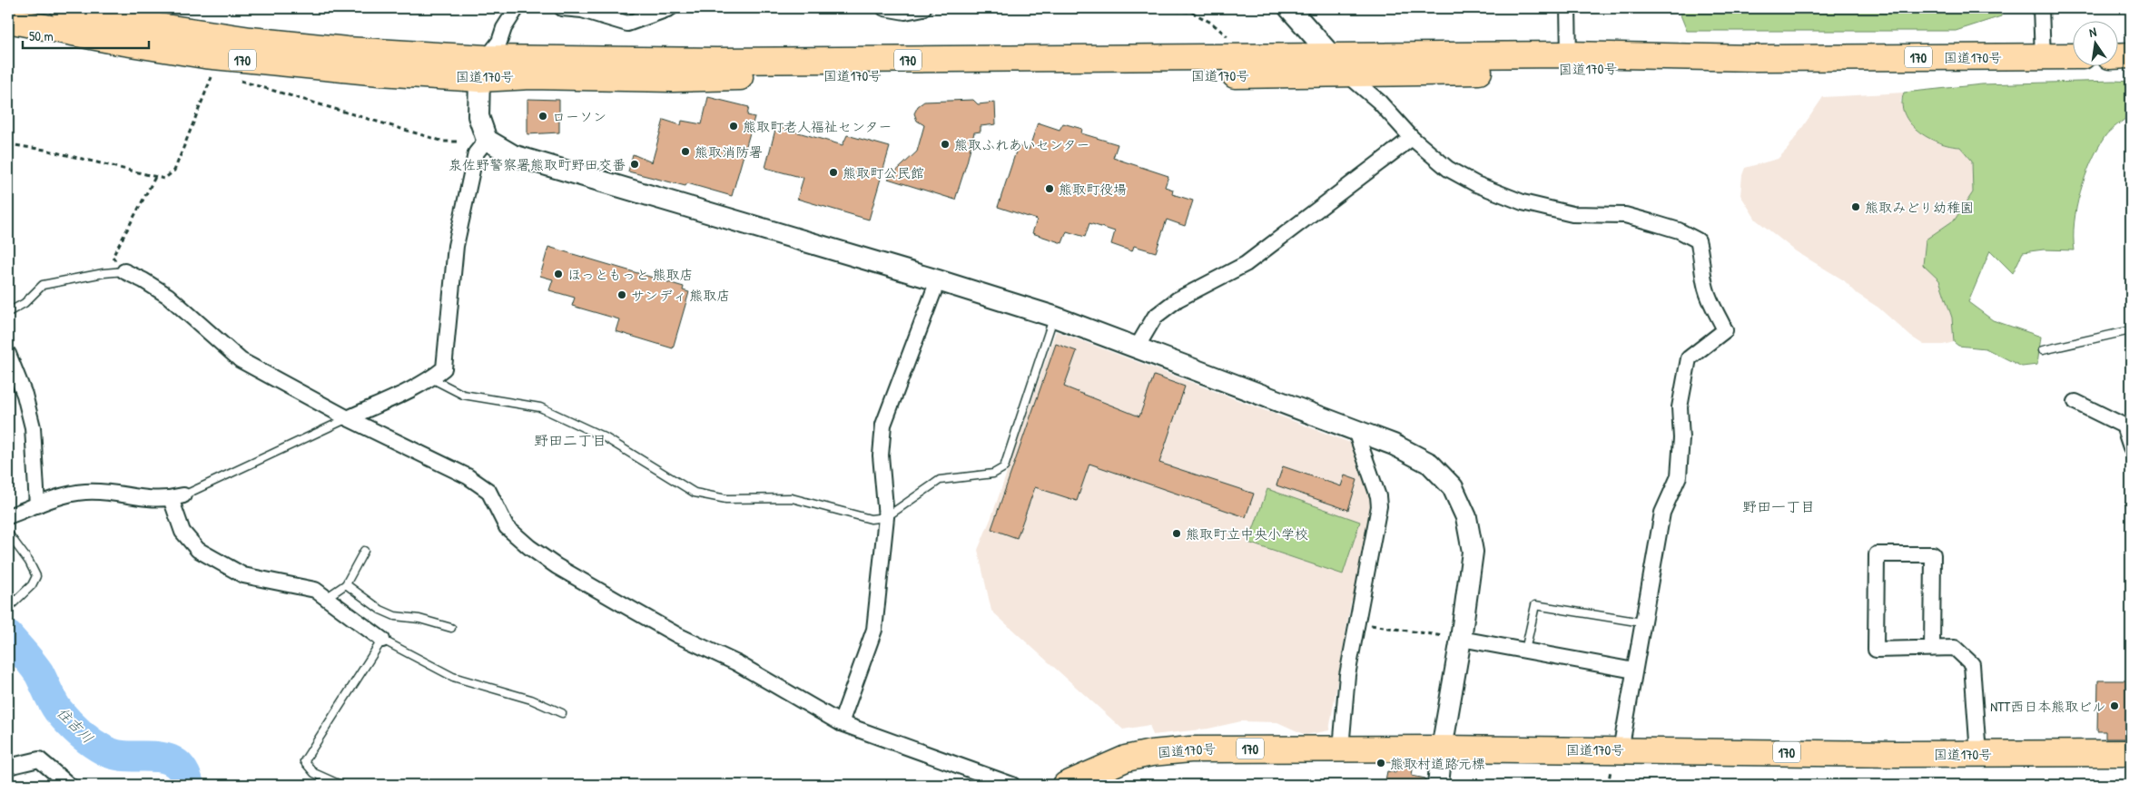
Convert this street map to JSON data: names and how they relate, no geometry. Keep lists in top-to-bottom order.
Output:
{
  "streets": {
    "highway": ["170", "国道170号"]
  },
  "districts": ["野田二丁目", "野田一丁目"],
  "water": ["住吉川"],
  "places": [
    "ローソン",
    "熊取町老人福祉センター",
    "熊取ふれあいセンター",
    "熊取消防署",
    "泉佐野警察署熊取町野田交番",
    "熊取町公民館",
    "熊取町役場",
    "熊取みどり幼稚園",
    "ほっともっと 熊取店",
    "サンディ 熊取店",
    "熊取町立中央小学校",
    "NTT西日本熊取ビル",
    "熊取村道路元標"
  ],
  "scale_bar": "50 m",
  "north": "top"
}
